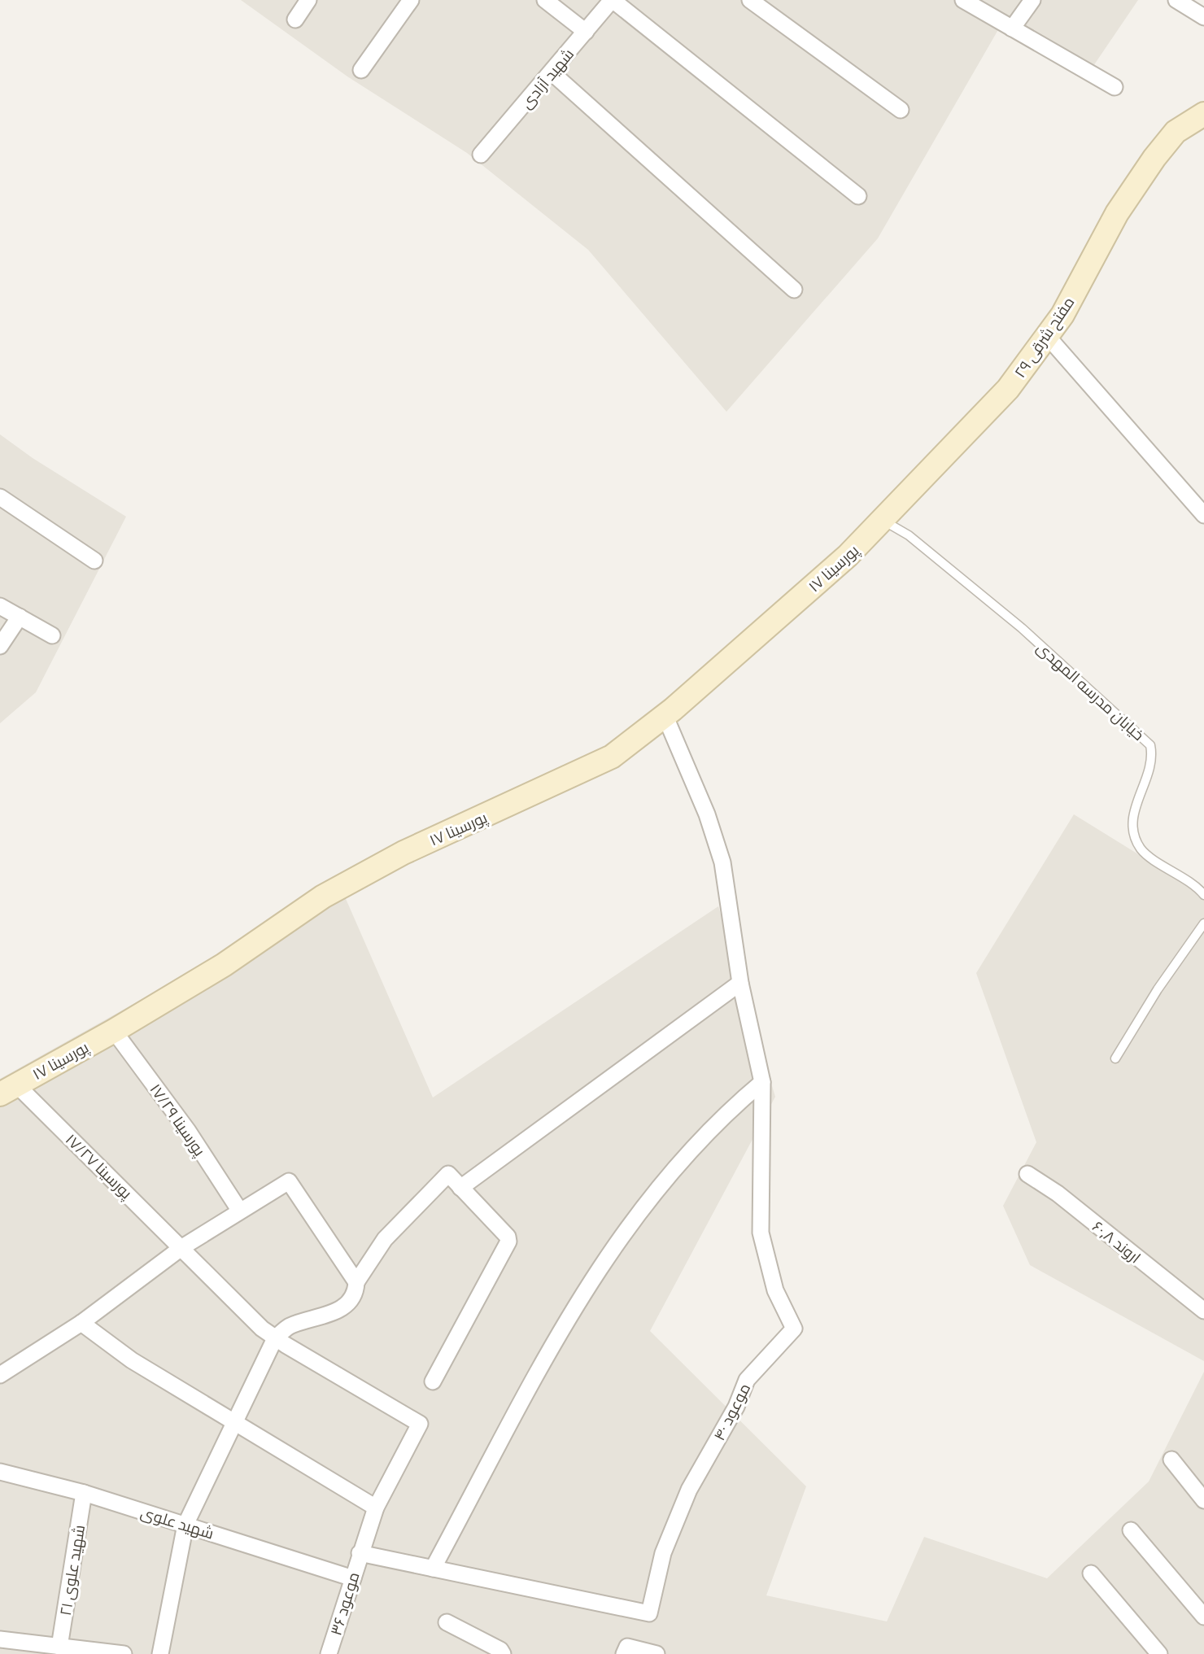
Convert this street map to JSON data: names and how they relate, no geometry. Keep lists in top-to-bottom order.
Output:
{
  "streets": {
    "street": [
      "شهید آزادی",
      "مفتح شرقی ۲۹",
      "پورسینا ۱۷",
      "پورسینا ۱۷/۲۹",
      "پورسینا ۱۷/۲۷",
      "اروند ۶۰٫۸",
      "موعود ۴۰",
      "شهید علوی",
      "شهید علوی ۲۱",
      "موعود ۳۶"
    ],
    "lane": ["خیابان مدرسه المهدی"]
  },
  "crossings": [
    ["مفتح شرقی ۲۹", "پورسینا ۱۷"],
    ["مفتح شرقی ۲۹", "خیابان مدرسه المهدی"],
    ["پورسینا ۱۷", "خیابان مدرسه المهدی"],
    ["پورسینا ۱۷", "پورسینا ۱۷/۲۹"],
    ["پورسینا ۱۷", "پورسینا ۱۷/۲۷"],
    ["پورسینا ۱۷/۲۷", "موعود ۳۶"],
    ["شهید علوی", "شهید علوی ۲۱"],
    ["شهید علوی", "موعود ۳۶"]
  ]
}
